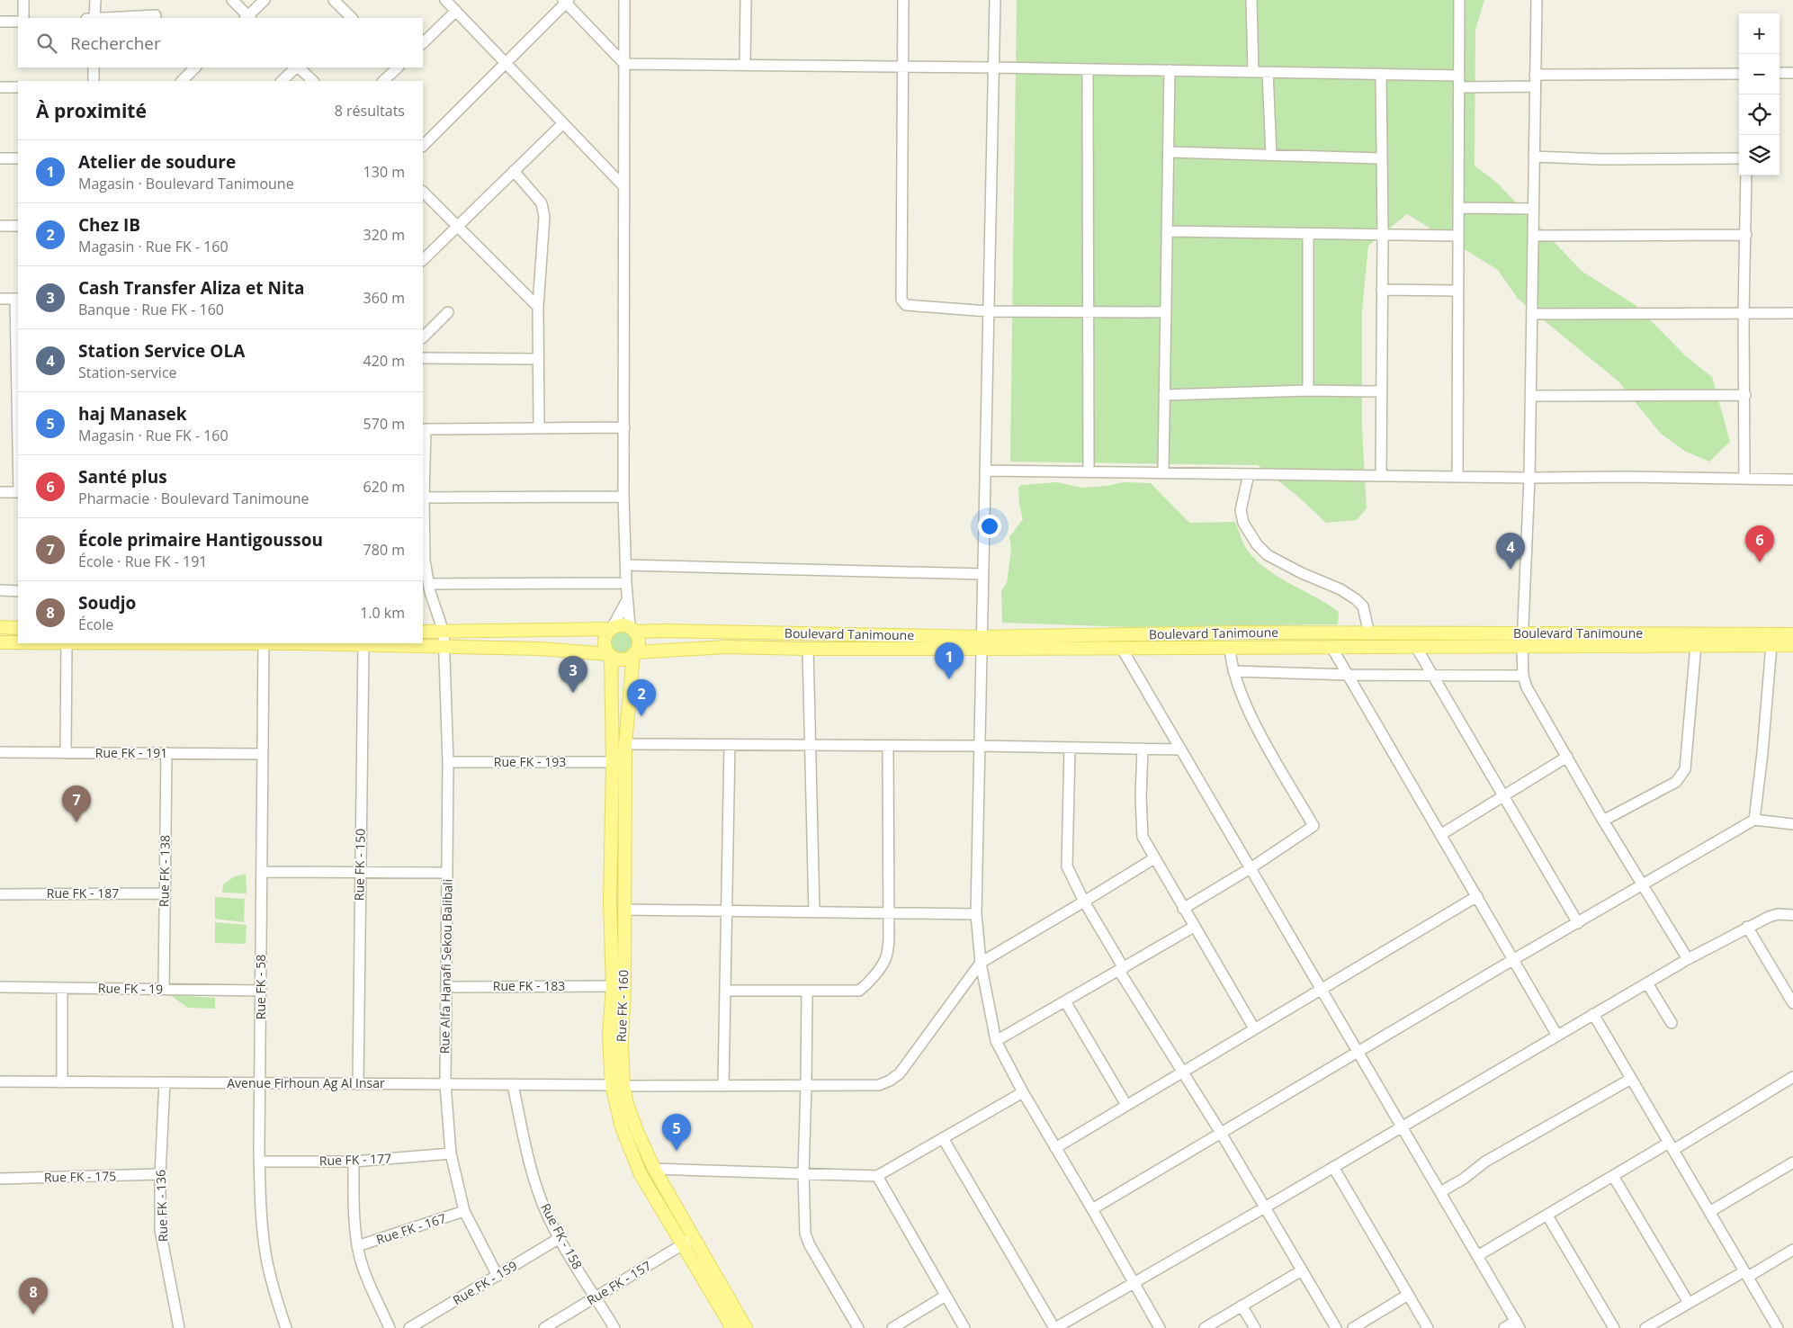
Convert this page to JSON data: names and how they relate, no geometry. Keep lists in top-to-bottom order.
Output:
{
  "streets": {
    "main road": ["Boulevard Tanimoune", "Rue FK - 160"],
    "street": [
      "Rue FK - 191",
      "Rue FK - 193",
      "Rue FK - 150",
      "Rue FK - 138",
      "Rue FK - 187",
      "Rue Alfa Hanafi Sekou Balibali",
      "Rue FK - 183",
      "Rue FK - 58",
      "Rue FK - 19",
      "Avenue Firhoun Ag Al Insar",
      "Rue FK - 177",
      "Rue FK - 175",
      "Rue FK - 136",
      "Rue FK - 167",
      "Rue FK - 158",
      "Rue FK - 159",
      "Rue FK - 157"
    ]
  },
  "crossings": [
    ["Boulevard Tanimoune", "Rue FK - 160"],
    ["Rue FK - 191", "Rue FK - 138"],
    ["Rue FK - 191", "Rue FK - 58"],
    ["Rue FK - 193", "Rue Alfa Hanafi Sekou Balibali"],
    ["Rue FK - 193", "Rue FK - 160"],
    ["Rue FK - 150", "Avenue Firhoun Ag Al Insar"],
    ["Rue FK - 138", "Rue FK - 187"],
    ["Rue FK - 138", "Rue FK - 19"],
    ["Rue Alfa Hanafi Sekou Balibali", "Rue FK - 183"],
    ["Rue Alfa Hanafi Sekou Balibali", "Avenue Firhoun Ag Al Insar"],
    ["Rue Alfa Hanafi Sekou Balibali", "Rue FK - 177"],
    ["Rue Alfa Hanafi Sekou Balibali", "Rue FK - 167"],
    ["Rue Alfa Hanafi Sekou Balibali", "Rue FK - 159"],
    ["Rue FK - 183", "Rue FK - 160"],
    ["Rue FK - 58", "Rue FK - 19"],
    ["Rue FK - 58", "Avenue Firhoun Ag Al Insar"],
    ["Rue FK - 58", "Rue FK - 177"],
    ["Rue FK - 160", "Avenue Firhoun Ag Al Insar"],
    ["Rue FK - 160", "Rue FK - 157"],
    ["Avenue Firhoun Ag Al Insar", "Rue FK - 136"],
    ["Avenue Firhoun Ag Al Insar", "Rue FK - 158"],
    ["Rue FK - 175", "Rue FK - 136"],
    ["Rue FK - 158", "Rue FK - 159"],
    ["Rue FK - 158", "Rue FK - 157"]
  ],
  "page": {
    "map_buttons": ["+", "−"],
    "search": "Rechercher",
    "heading": ["À proximité", "8 résultats"],
    "list": [
      {
        "mark": "1",
        "name": "Atelier de soudure",
        "note": "Magasin · Boulevard Tanimoune",
        "value": "130 m"
      },
      {
        "mark": "2",
        "name": "Chez IB",
        "note": "Magasin · Rue FK - 160",
        "value": "320 m"
      },
      {
        "mark": "3",
        "name": "Cash Transfer Aliza et Nita",
        "note": "Banque · Rue FK - 160",
        "value": "360 m"
      },
      {
        "mark": "4",
        "name": "Station Service OLA",
        "note": "Station-service",
        "value": "420 m"
      },
      {
        "mark": "5",
        "name": "haj Manasek",
        "note": "Magasin · Rue FK - 160",
        "value": "570 m"
      },
      {
        "mark": "6",
        "name": "Santé plus",
        "note": "Pharmacie · Boulevard Tanimoune",
        "value": "620 m"
      },
      {
        "mark": "7",
        "name": "École primaire Hantigoussou",
        "note": "École · Rue FK - 191",
        "value": "780 m"
      },
      {
        "mark": "8",
        "name": "Soudjo",
        "note": "École",
        "value": "1.0 km"
      }
    ],
    "pins": [
      "6",
      "4",
      "1",
      "3",
      "2",
      "7",
      "5",
      "8"
    ]
  }
}
